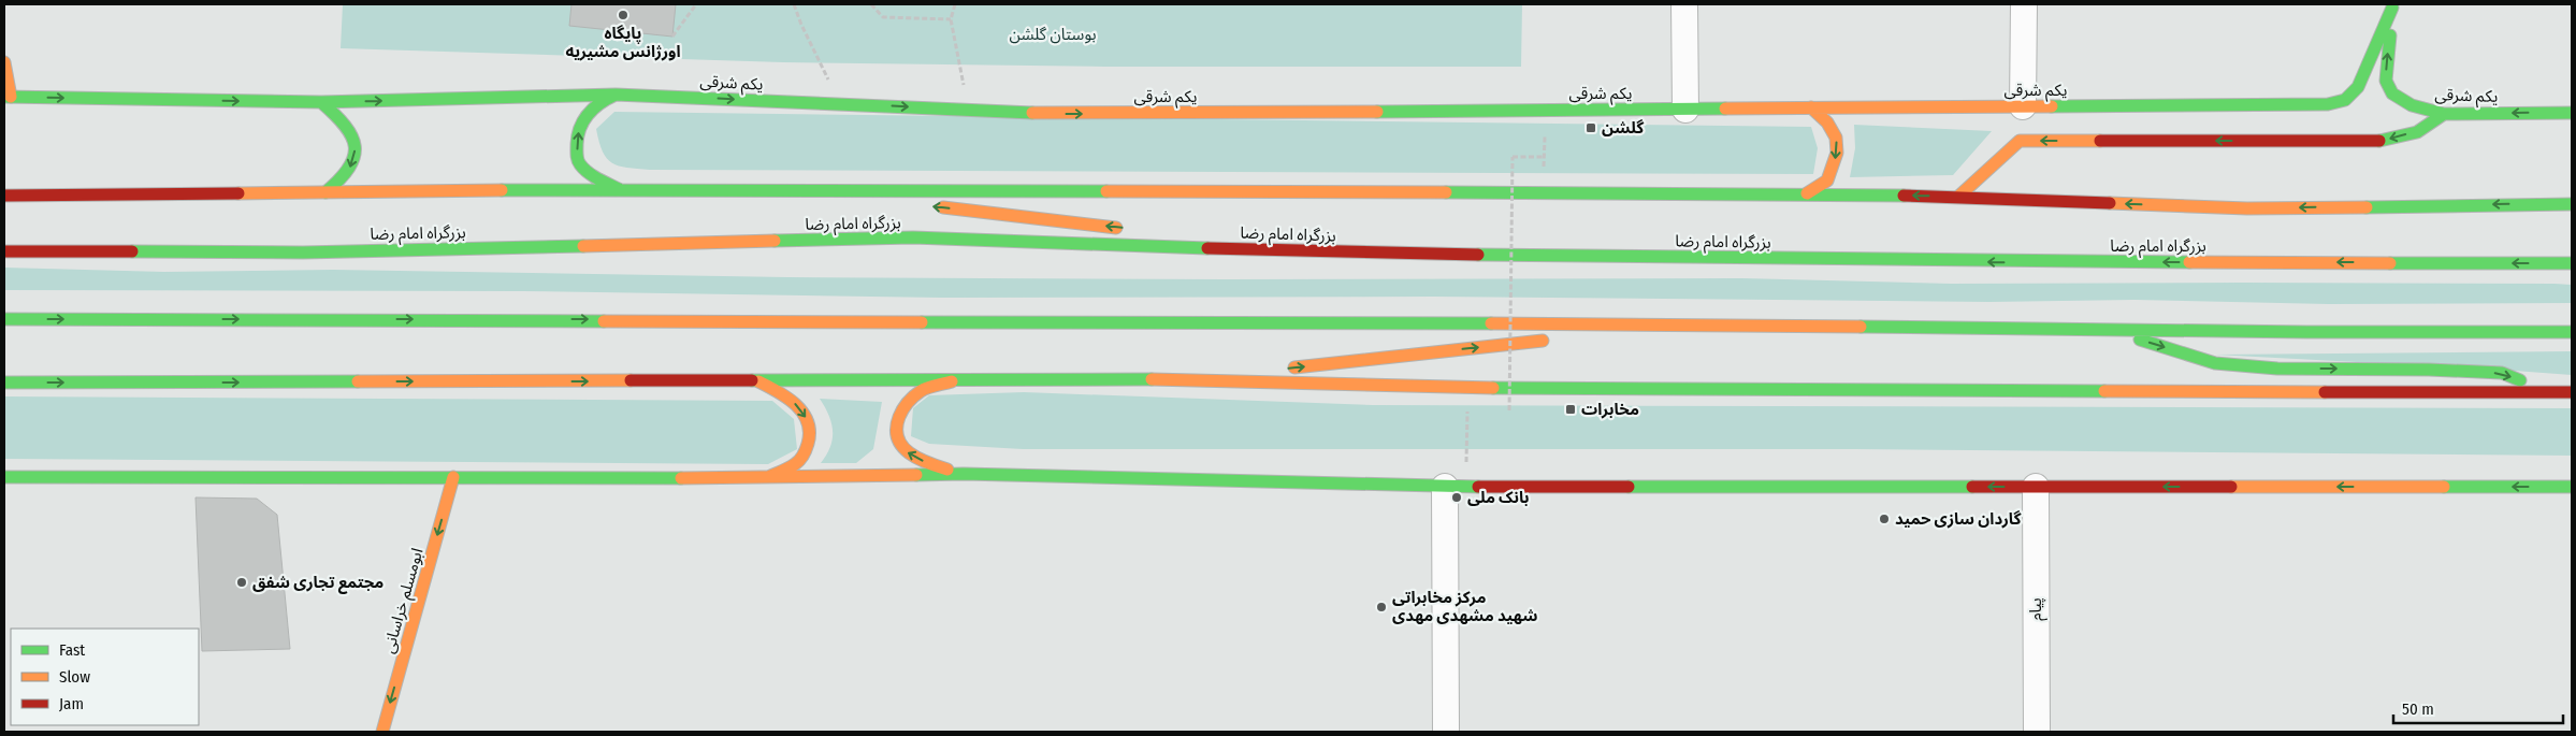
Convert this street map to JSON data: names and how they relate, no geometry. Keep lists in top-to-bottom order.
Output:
{
  "streets": {
    "main road": ["یکم شرقی", "بزرگراه امام رضا", "ابومسلم خراسانی"],
    "street": ["پیام"]
  },
  "one_way": ["ابومسلم خراسانی"],
  "parks": ["بوستان گلشن"],
  "places": {
    "other": [
      "پایگاه اورژانس مشیریه",
      "بانک ملی",
      "گاردان سازی حمید",
      "مجتمع تجاری شفق",
      "مرکز مخابراتی شهید مشهدی مهدی"
    ],
    "transit": ["گلشن", "مخابرات"]
  },
  "legend": ["Fast", "Slow", "Jam"],
  "scale_bar": "50 m"
}
